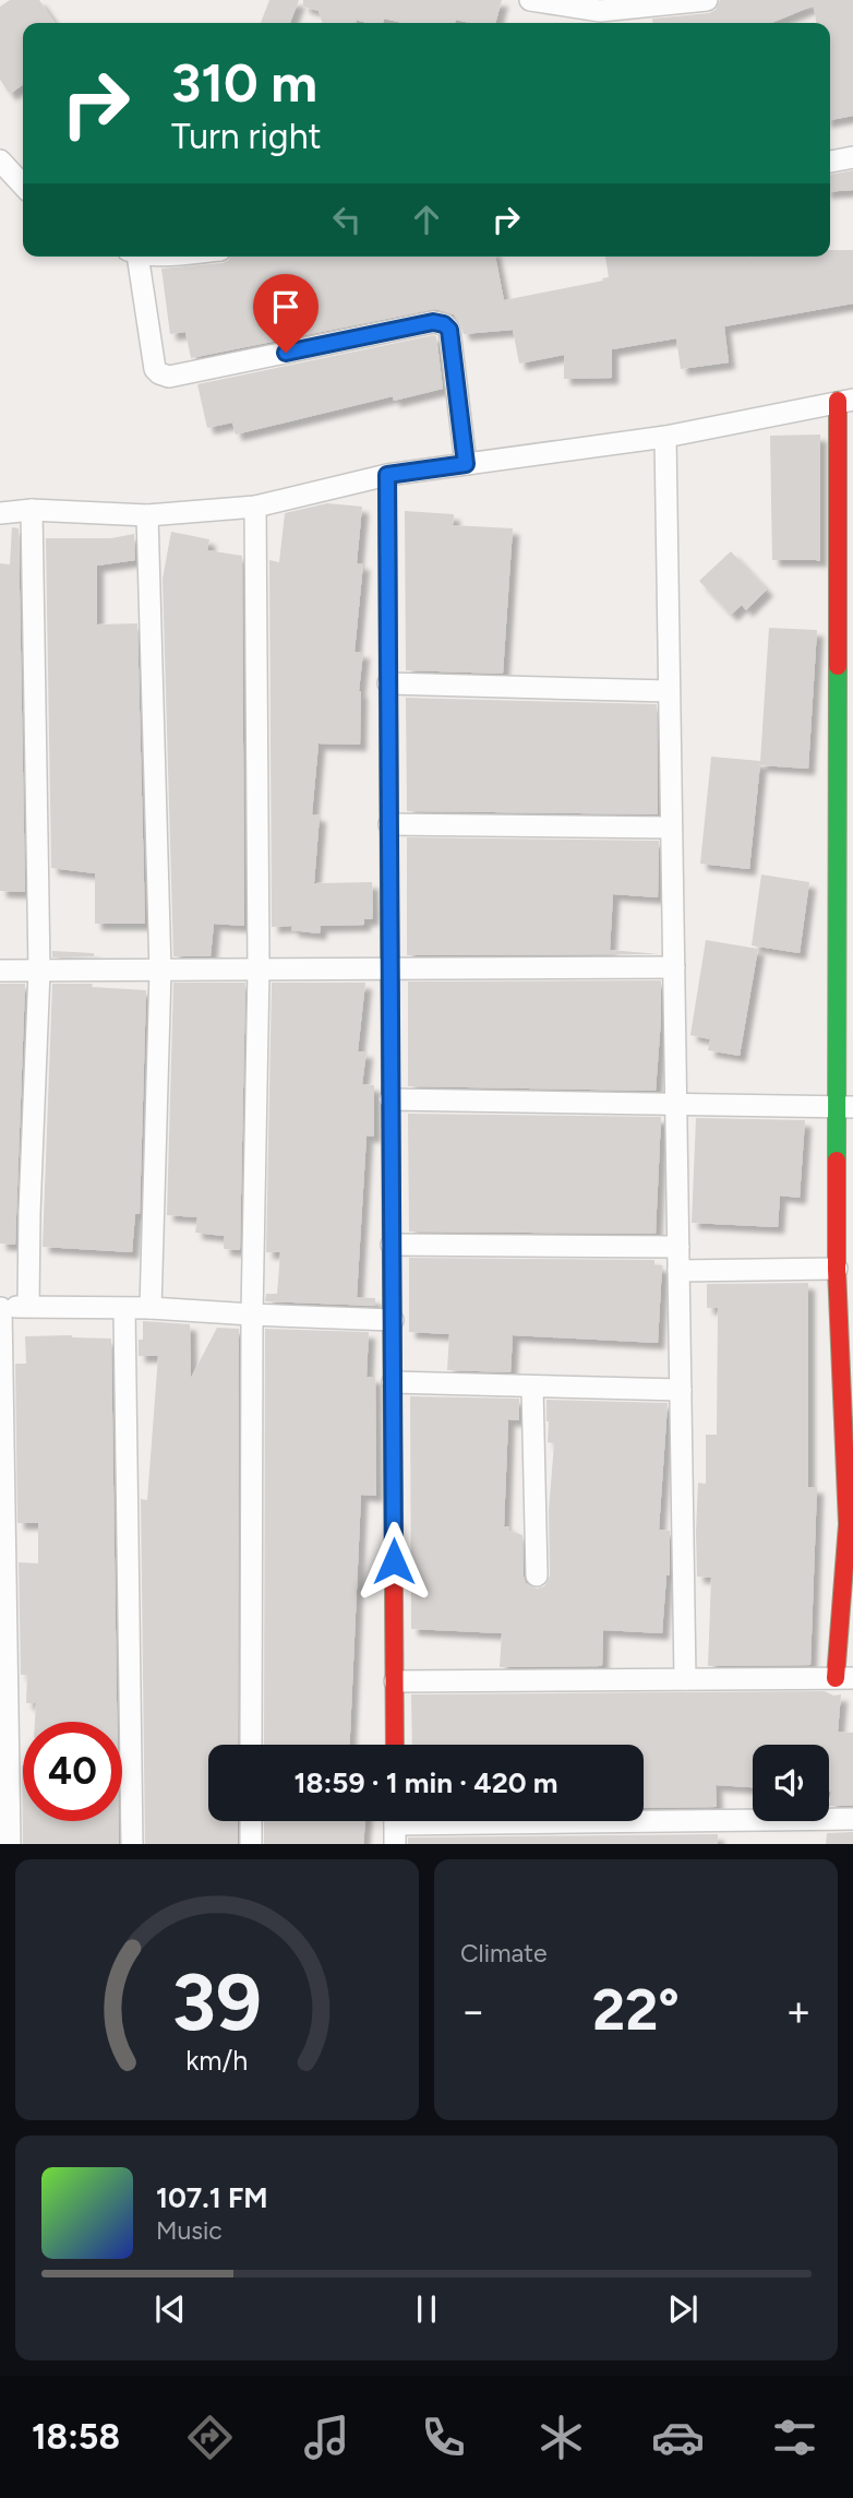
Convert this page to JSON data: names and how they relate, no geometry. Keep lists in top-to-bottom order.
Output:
{
  "page": {
    "turn": ["310 m", "Turn right"],
    "limit": "40",
    "trip": "18:59 · 1 min · 420 m",
    "tile": "Climate",
    "heat": ["−", "22°", "+"],
    "song": ["107.1 FM", "Music"],
    "tabs": "18:58",
    "gauge": ["39", "km/h"]
  }
}
